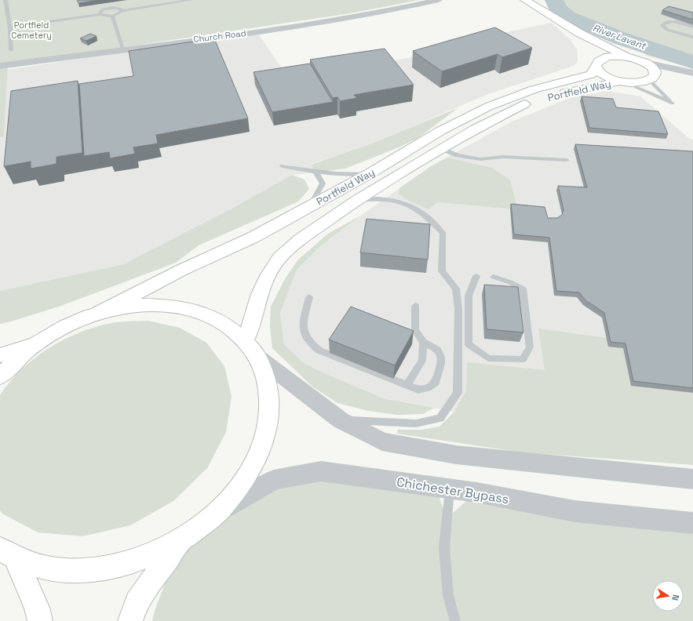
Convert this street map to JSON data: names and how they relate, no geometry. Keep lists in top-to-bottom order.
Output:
{
  "streets": {
    "main road": ["Portfield Way"],
    "street": ["Church Road", "Chichester Bypass"]
  },
  "water": ["River Lavant"],
  "parks": ["Portfield Cemetery"],
  "north": "right"
}
